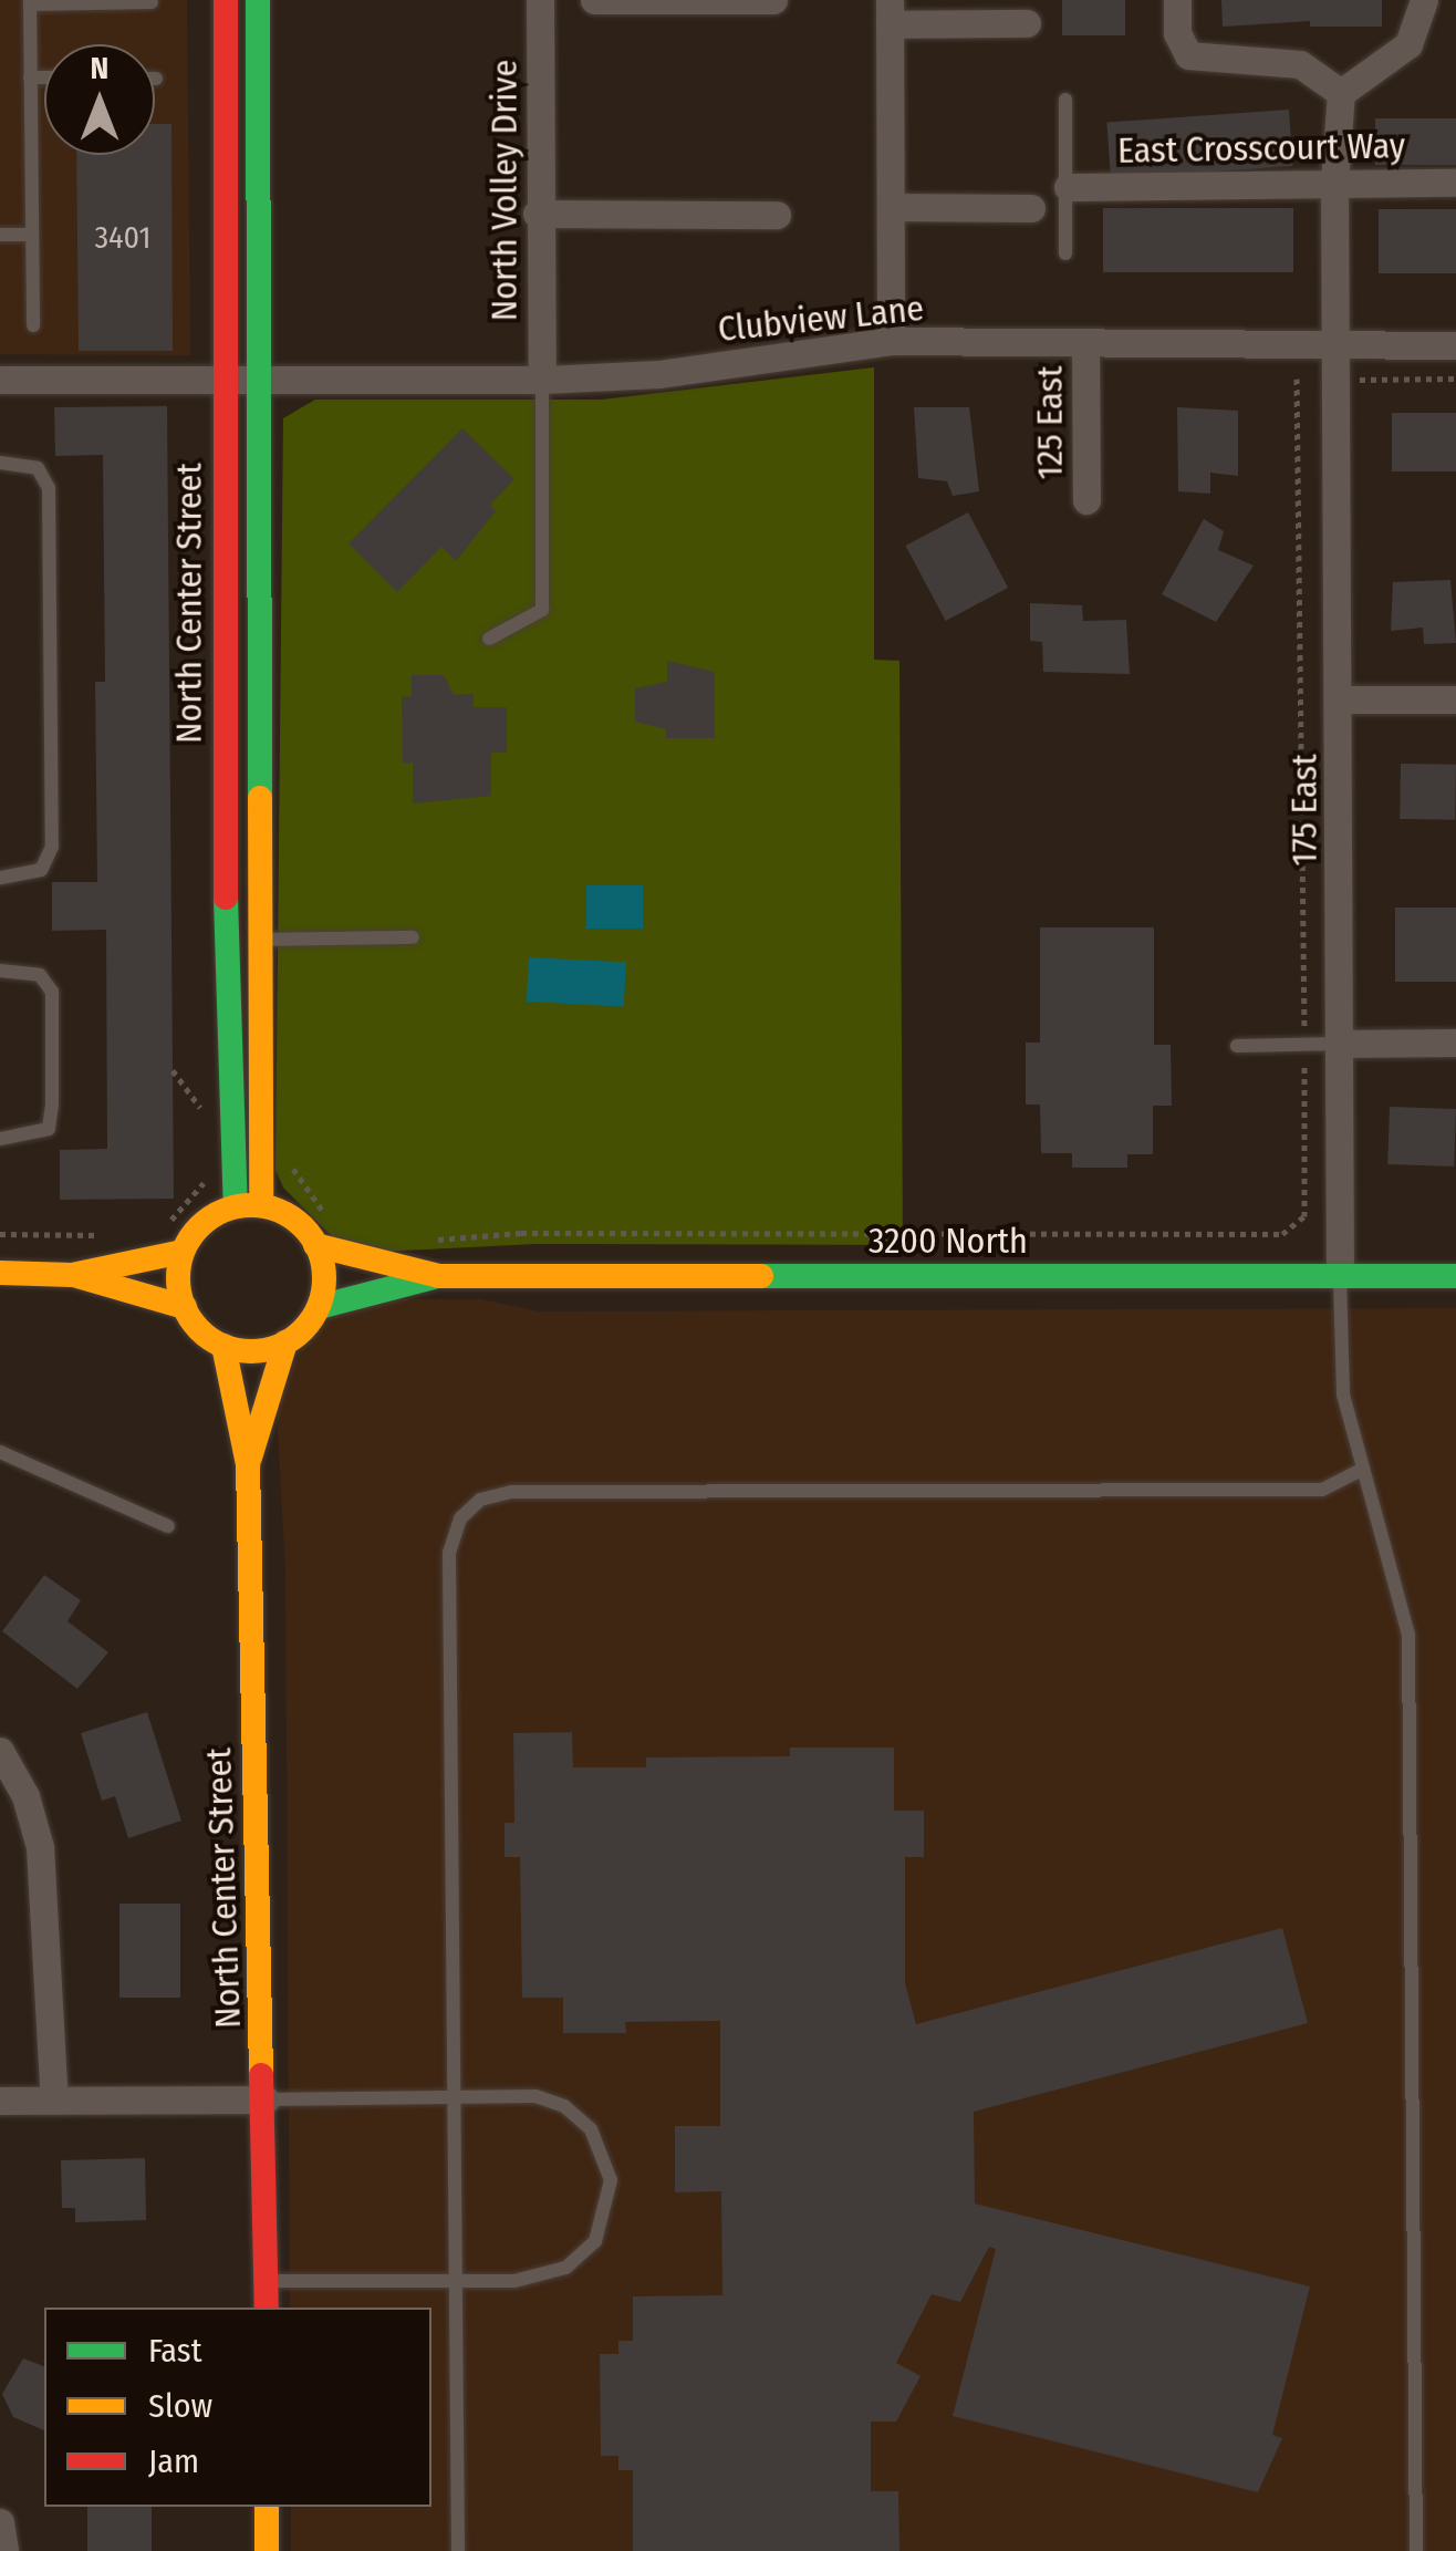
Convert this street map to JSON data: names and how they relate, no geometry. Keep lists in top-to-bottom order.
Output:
{
  "streets": {
    "street": [
      "East Crosscourt Way",
      "North Volley Drive",
      "Clubview Lane",
      "125 East",
      "North Center Street",
      "175 East",
      "3200 North"
    ]
  },
  "crossings": [
    ["East Crosscourt Way", "175 East"],
    ["North Volley Drive", "Clubview Lane"],
    ["Clubview Lane", "125 East"],
    ["Clubview Lane", "North Center Street"],
    ["Clubview Lane", "175 East"],
    ["175 East", "3200 North"]
  ],
  "house_numbers": ["3401"],
  "legend": ["Fast", "Slow", "Jam"],
  "north": "top"
}
